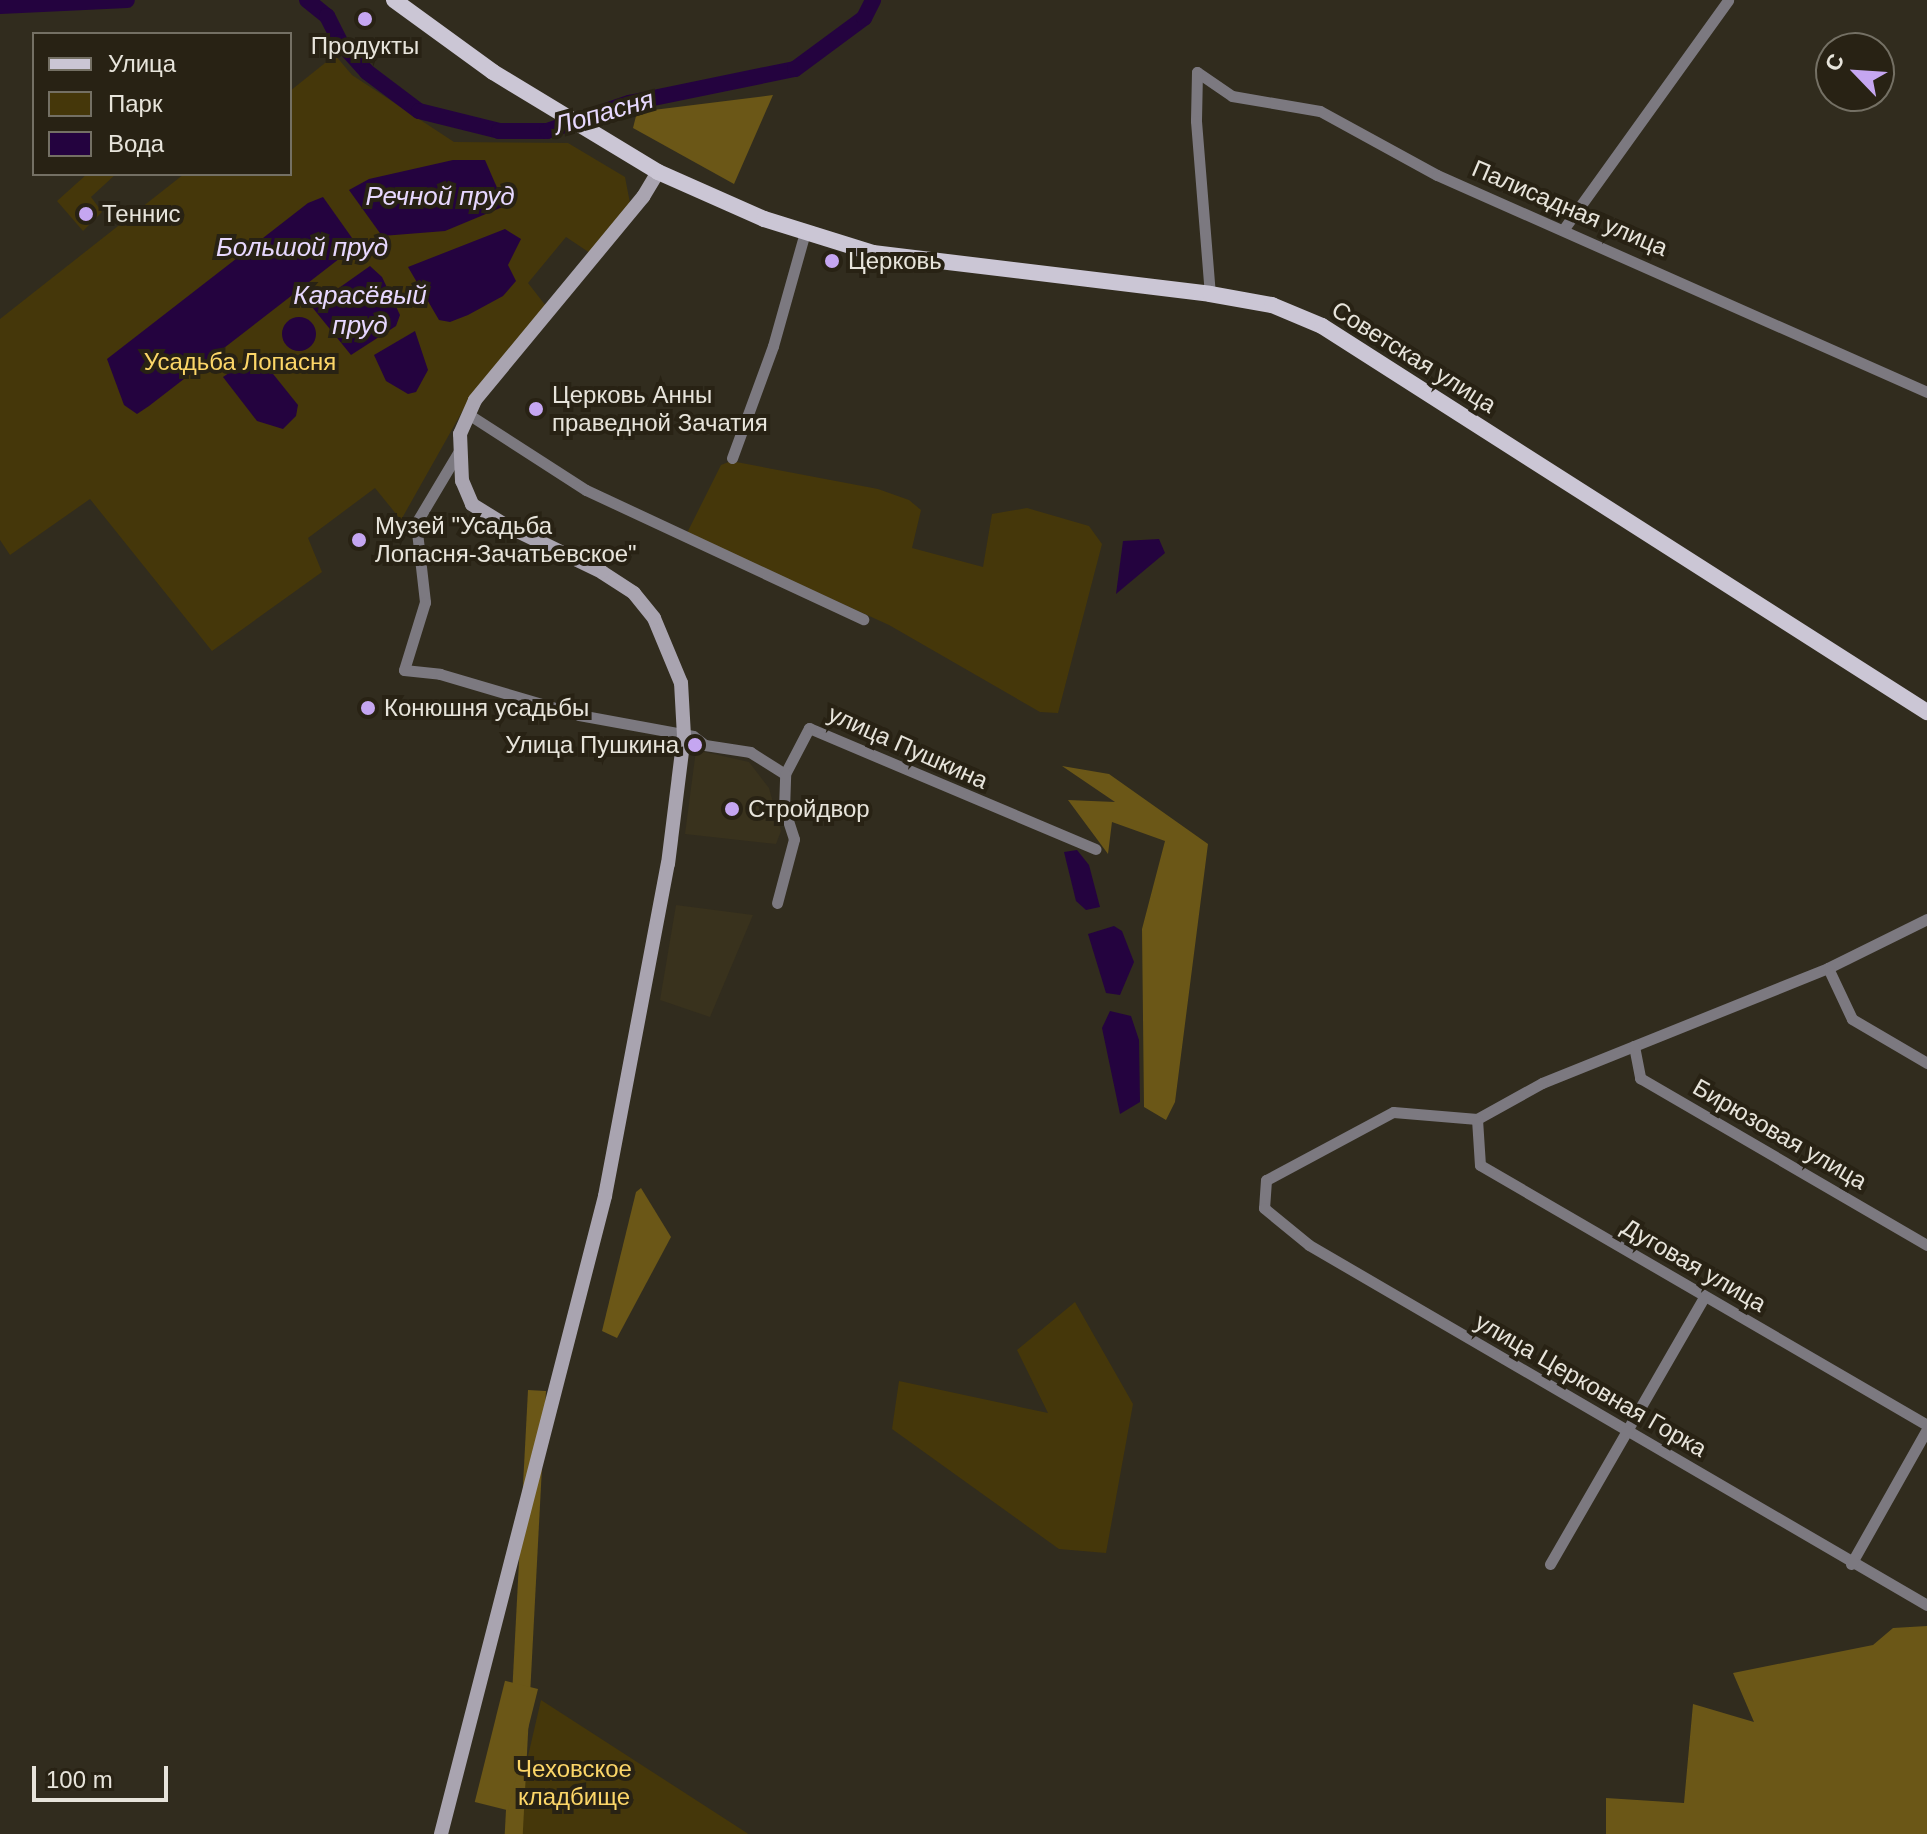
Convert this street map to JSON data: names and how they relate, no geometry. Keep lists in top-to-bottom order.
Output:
{
  "streets": {
    "main road": ["Советская улица"],
    "street": [
      "Палисадная улица",
      "улица Пушкина",
      "Бирюзовая улица",
      "Дуговая улица",
      "улица Церковная Горка"
    ]
  },
  "crossings": [
    ["Палисадная улица", "Советская улица"],
    ["Дуговая улица", "улица Церковная Горка"]
  ],
  "water": [
    "Лопасня",
    "Речной пруд",
    "Большой пруд",
    "Карасёвый пруд"
  ],
  "parks": ["Усадьба Лопасня", "Чеховское кладбище"],
  "places": [
    "Продукты",
    "Теннис",
    "Церковь",
    "Церковь Анны праведной Зачатия",
    "Музей \"Усадьба Лопасня-Зачатьевское\"",
    "Конюшня усадьбы",
    "Улица Пушкина",
    "Стройдвор"
  ],
  "legend": ["Улица", "Парк", "Вода"],
  "scale_bar": "100 m",
  "north": "top left"
}
